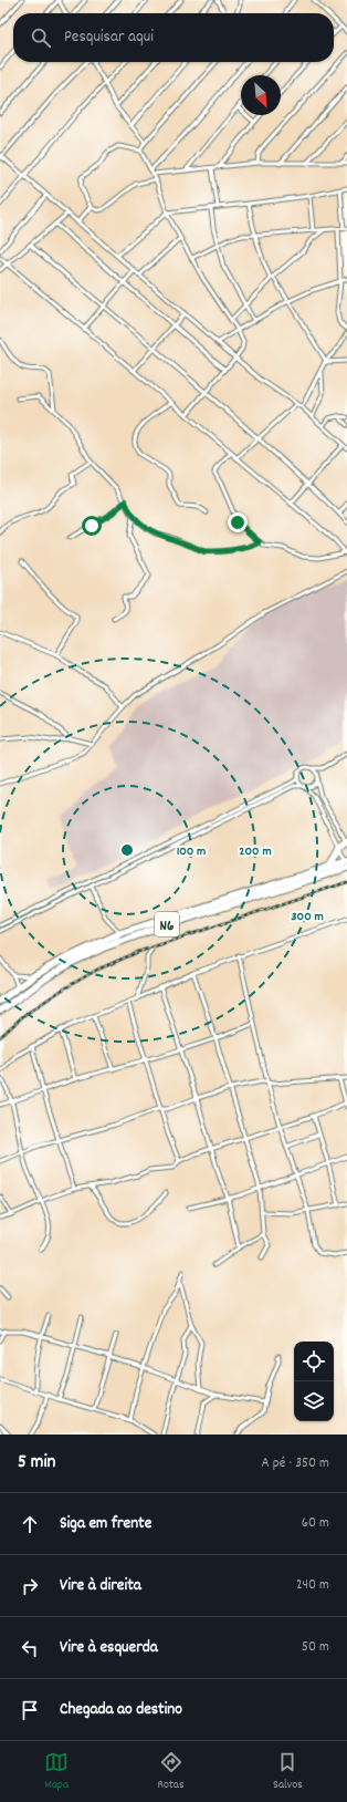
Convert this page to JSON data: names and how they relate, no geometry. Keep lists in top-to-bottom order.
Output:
{
  "streets": {
    "highway": ["N6"]
  },
  "north": "bottom right",
  "page": {
    "search": "Pesquisar aqui",
    "heading": ["5 min", "A pé · 350 m"],
    "list": [
      ["Siga em frente", "60 m"],
      ["Vire à direita", "240 m"],
      ["Vire à esquerda", "50 m"],
      "Chegada ao destino"
    ],
    "nav": ["Mapa", "Rotas", "Salvos"]
  },
  "rings": ["100 m", "200 m", "300 m"]
}
